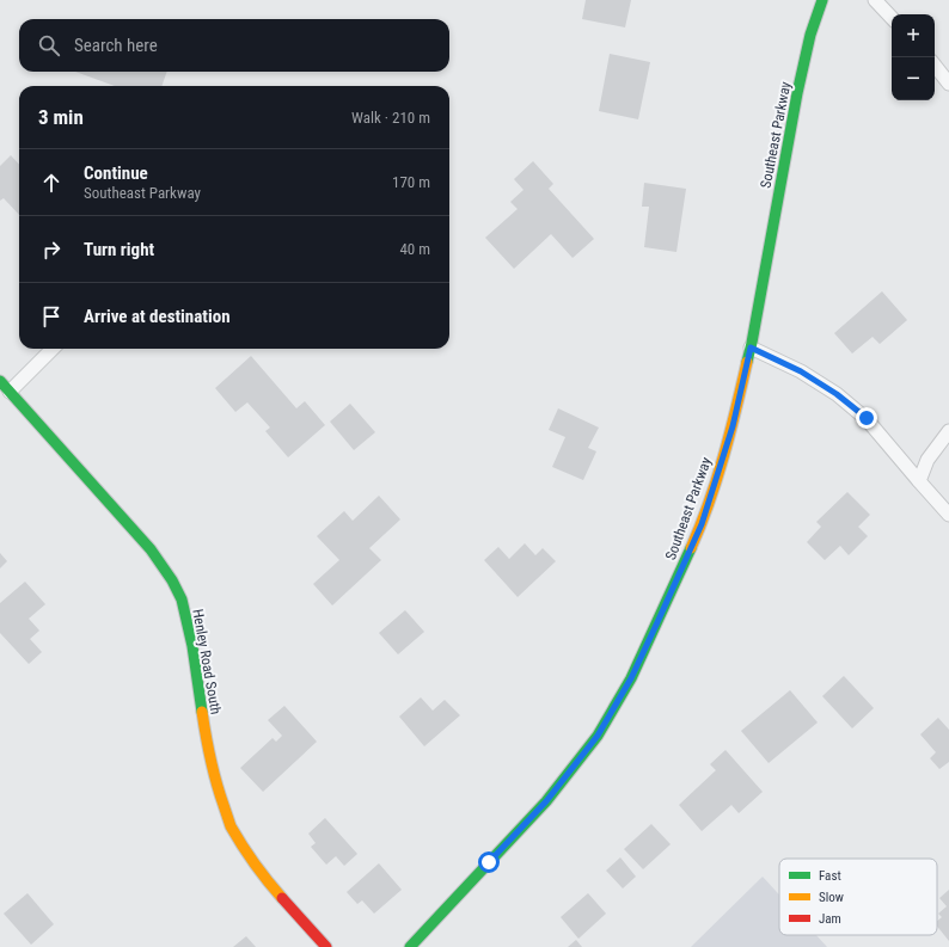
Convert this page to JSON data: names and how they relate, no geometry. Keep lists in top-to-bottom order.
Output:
{
  "streets": {
    "street": ["Southeast Parkway", "Henley Road South"]
  },
  "legend": ["Fast", "Slow", "Jam"],
  "page": {
    "map_buttons": ["+", "−"],
    "search": "Search here",
    "heading": ["3 min", "Walk · 210 m"],
    "list": [
      ["Continue", "Southeast Parkway", "170 m"],
      ["Turn right", "40 m"],
      "Arrive at destination"
    ]
  }
}
